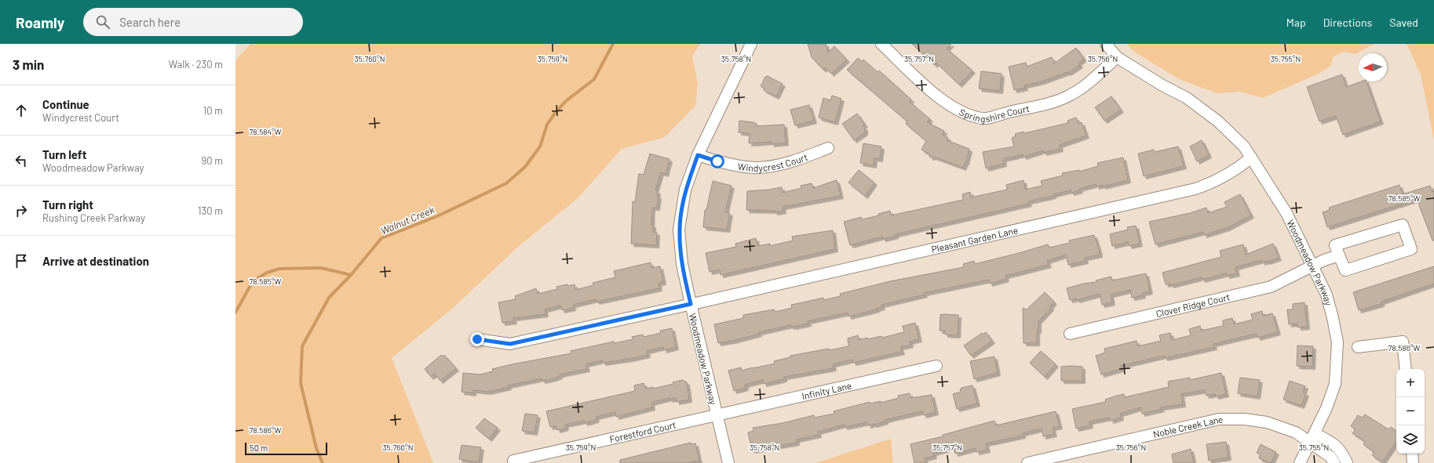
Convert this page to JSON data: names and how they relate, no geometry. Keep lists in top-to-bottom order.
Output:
{
  "streets": {
    "street": [
      "Springshire Court",
      "Windycrest Court",
      "Pleasant Garden Lane",
      "Woodmeadow Parkway",
      "Clover Ridge Court",
      "Infinity Lane",
      "Noble Creek Lane",
      "Forestford Court"
    ]
  },
  "crossings": [
    ["Springshire Court", "Woodmeadow Parkway"],
    ["Windycrest Court", "Woodmeadow Parkway"],
    ["Pleasant Garden Lane", "Woodmeadow Parkway"],
    ["Woodmeadow Parkway", "Clover Ridge Court"],
    ["Woodmeadow Parkway", "Infinity Lane"],
    ["Woodmeadow Parkway", "Noble Creek Lane"],
    ["Woodmeadow Parkway", "Forestford Court"],
    ["Infinity Lane", "Forestford Court"]
  ],
  "water": ["Walnut Creek"],
  "scale_bar": "50 m",
  "north": "left",
  "page": {
    "header": "Roamly",
    "search": "Search here",
    "nav": ["Map", "Directions", "Saved"],
    "heading": ["3 min", "Walk · 230 m"],
    "list": [
      ["Continue", "Windycrest Court", "10 m"],
      ["Turn left", "Woodmeadow Parkway", "90 m"],
      ["Turn right", "Rushing Creek Parkway", "130 m"],
      "Arrive at destination"
    ],
    "map_buttons": ["+", "−"],
    "scale": "50 m"
  },
  "coordinates": [
    "35.760°N",
    "35.759°N",
    "35.758°N",
    "35.757°N",
    "35.756°N",
    "35.755°N",
    "78.584°W",
    "78.585°W",
    "78.586°W"
  ]
}
